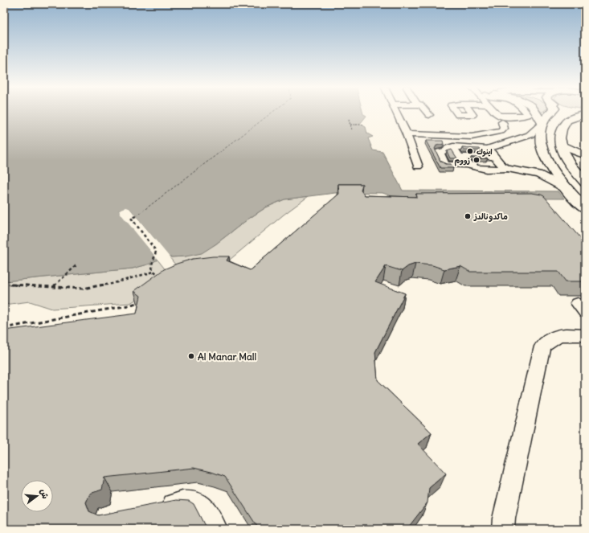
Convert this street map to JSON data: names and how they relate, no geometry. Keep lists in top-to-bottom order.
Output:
{
  "places": [
    "اينوك",
    "زووم",
    "ماكدونالدز",
    "Al Manar Mall"
  ],
  "north": "right"
}
